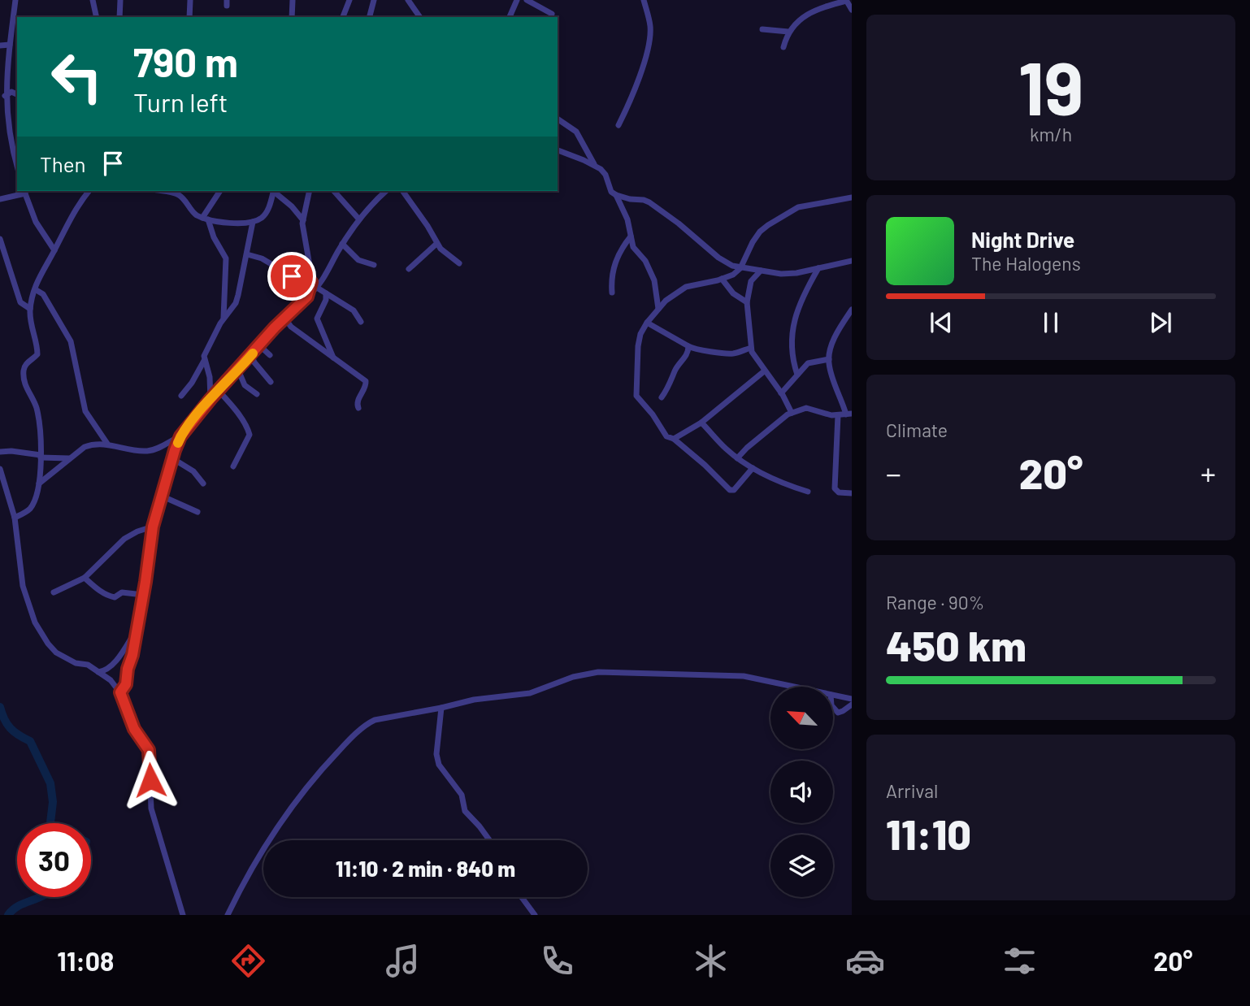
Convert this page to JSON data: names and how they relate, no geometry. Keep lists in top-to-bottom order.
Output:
{
  "north": "top left",
  "page": {
    "tile": [
      ["19", "km/h"],
      "Climate",
      ["Range · 90%", "450 km"],
      ["Arrival", "11:10"]
    ],
    "turn": ["790 m", "Turn left"],
    "then": "Then",
    "song": ["Night Drive", "The Halogens"],
    "heat": ["−", "20°", "+"],
    "limit": "30",
    "trip": "11:10 · 2 min · 840 m",
    "tabs": ["11:08", "20°"]
  }
}
